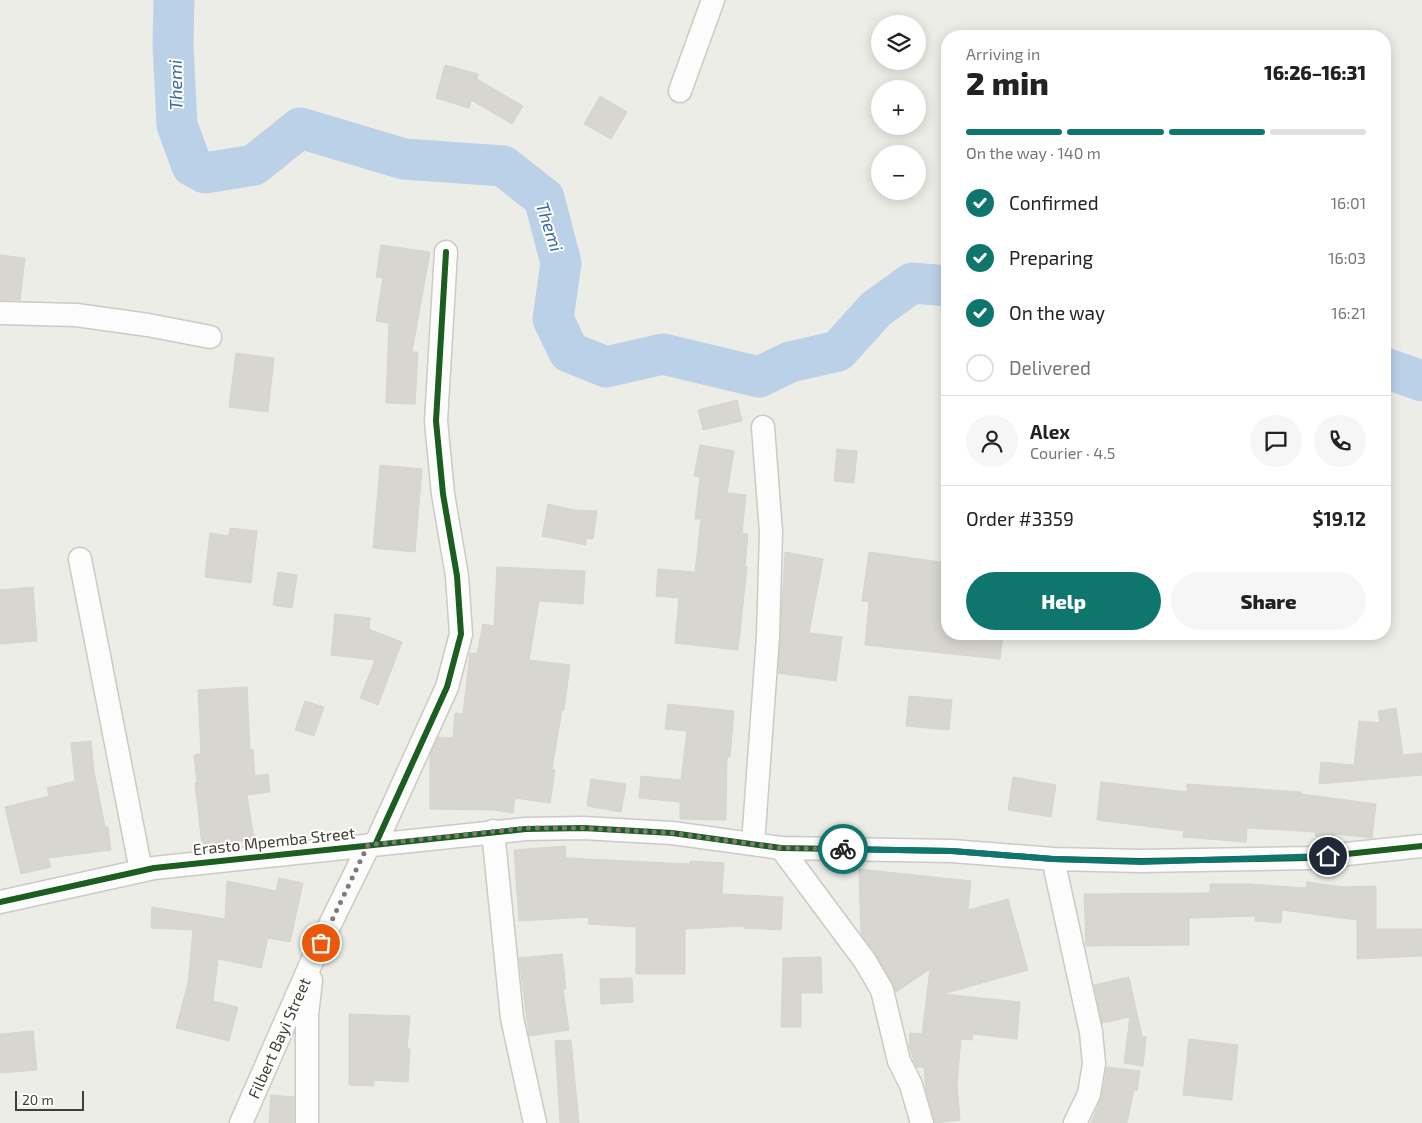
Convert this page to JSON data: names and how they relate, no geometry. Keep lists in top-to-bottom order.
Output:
{
  "streets": {
    "street": ["Erasto Mpemba Street", "Filbert Bayi Street"]
  },
  "crossings": [
    ["Erasto Mpemba Street", "Filbert Bayi Street"]
  ],
  "water": ["Themi"],
  "scale_bar": "20 m",
  "page": {
    "map_buttons": ["+", "−"],
    "heading": ["2 min", "Arriving in", "16:26–16:31"],
    "panel": [
      "Alex",
      "Courier · 4.5",
      "Order #3359",
      "$19.12"
    ],
    "bar": "On the way · 140 m",
    "list": [
      ["Confirmed", "16:01"],
      ["Preparing", "16:03"],
      ["On the way", "16:21"],
      "Delivered"
    ],
    "buttons": ["Help", "Share"],
    "scale": "20 m"
  }
}
